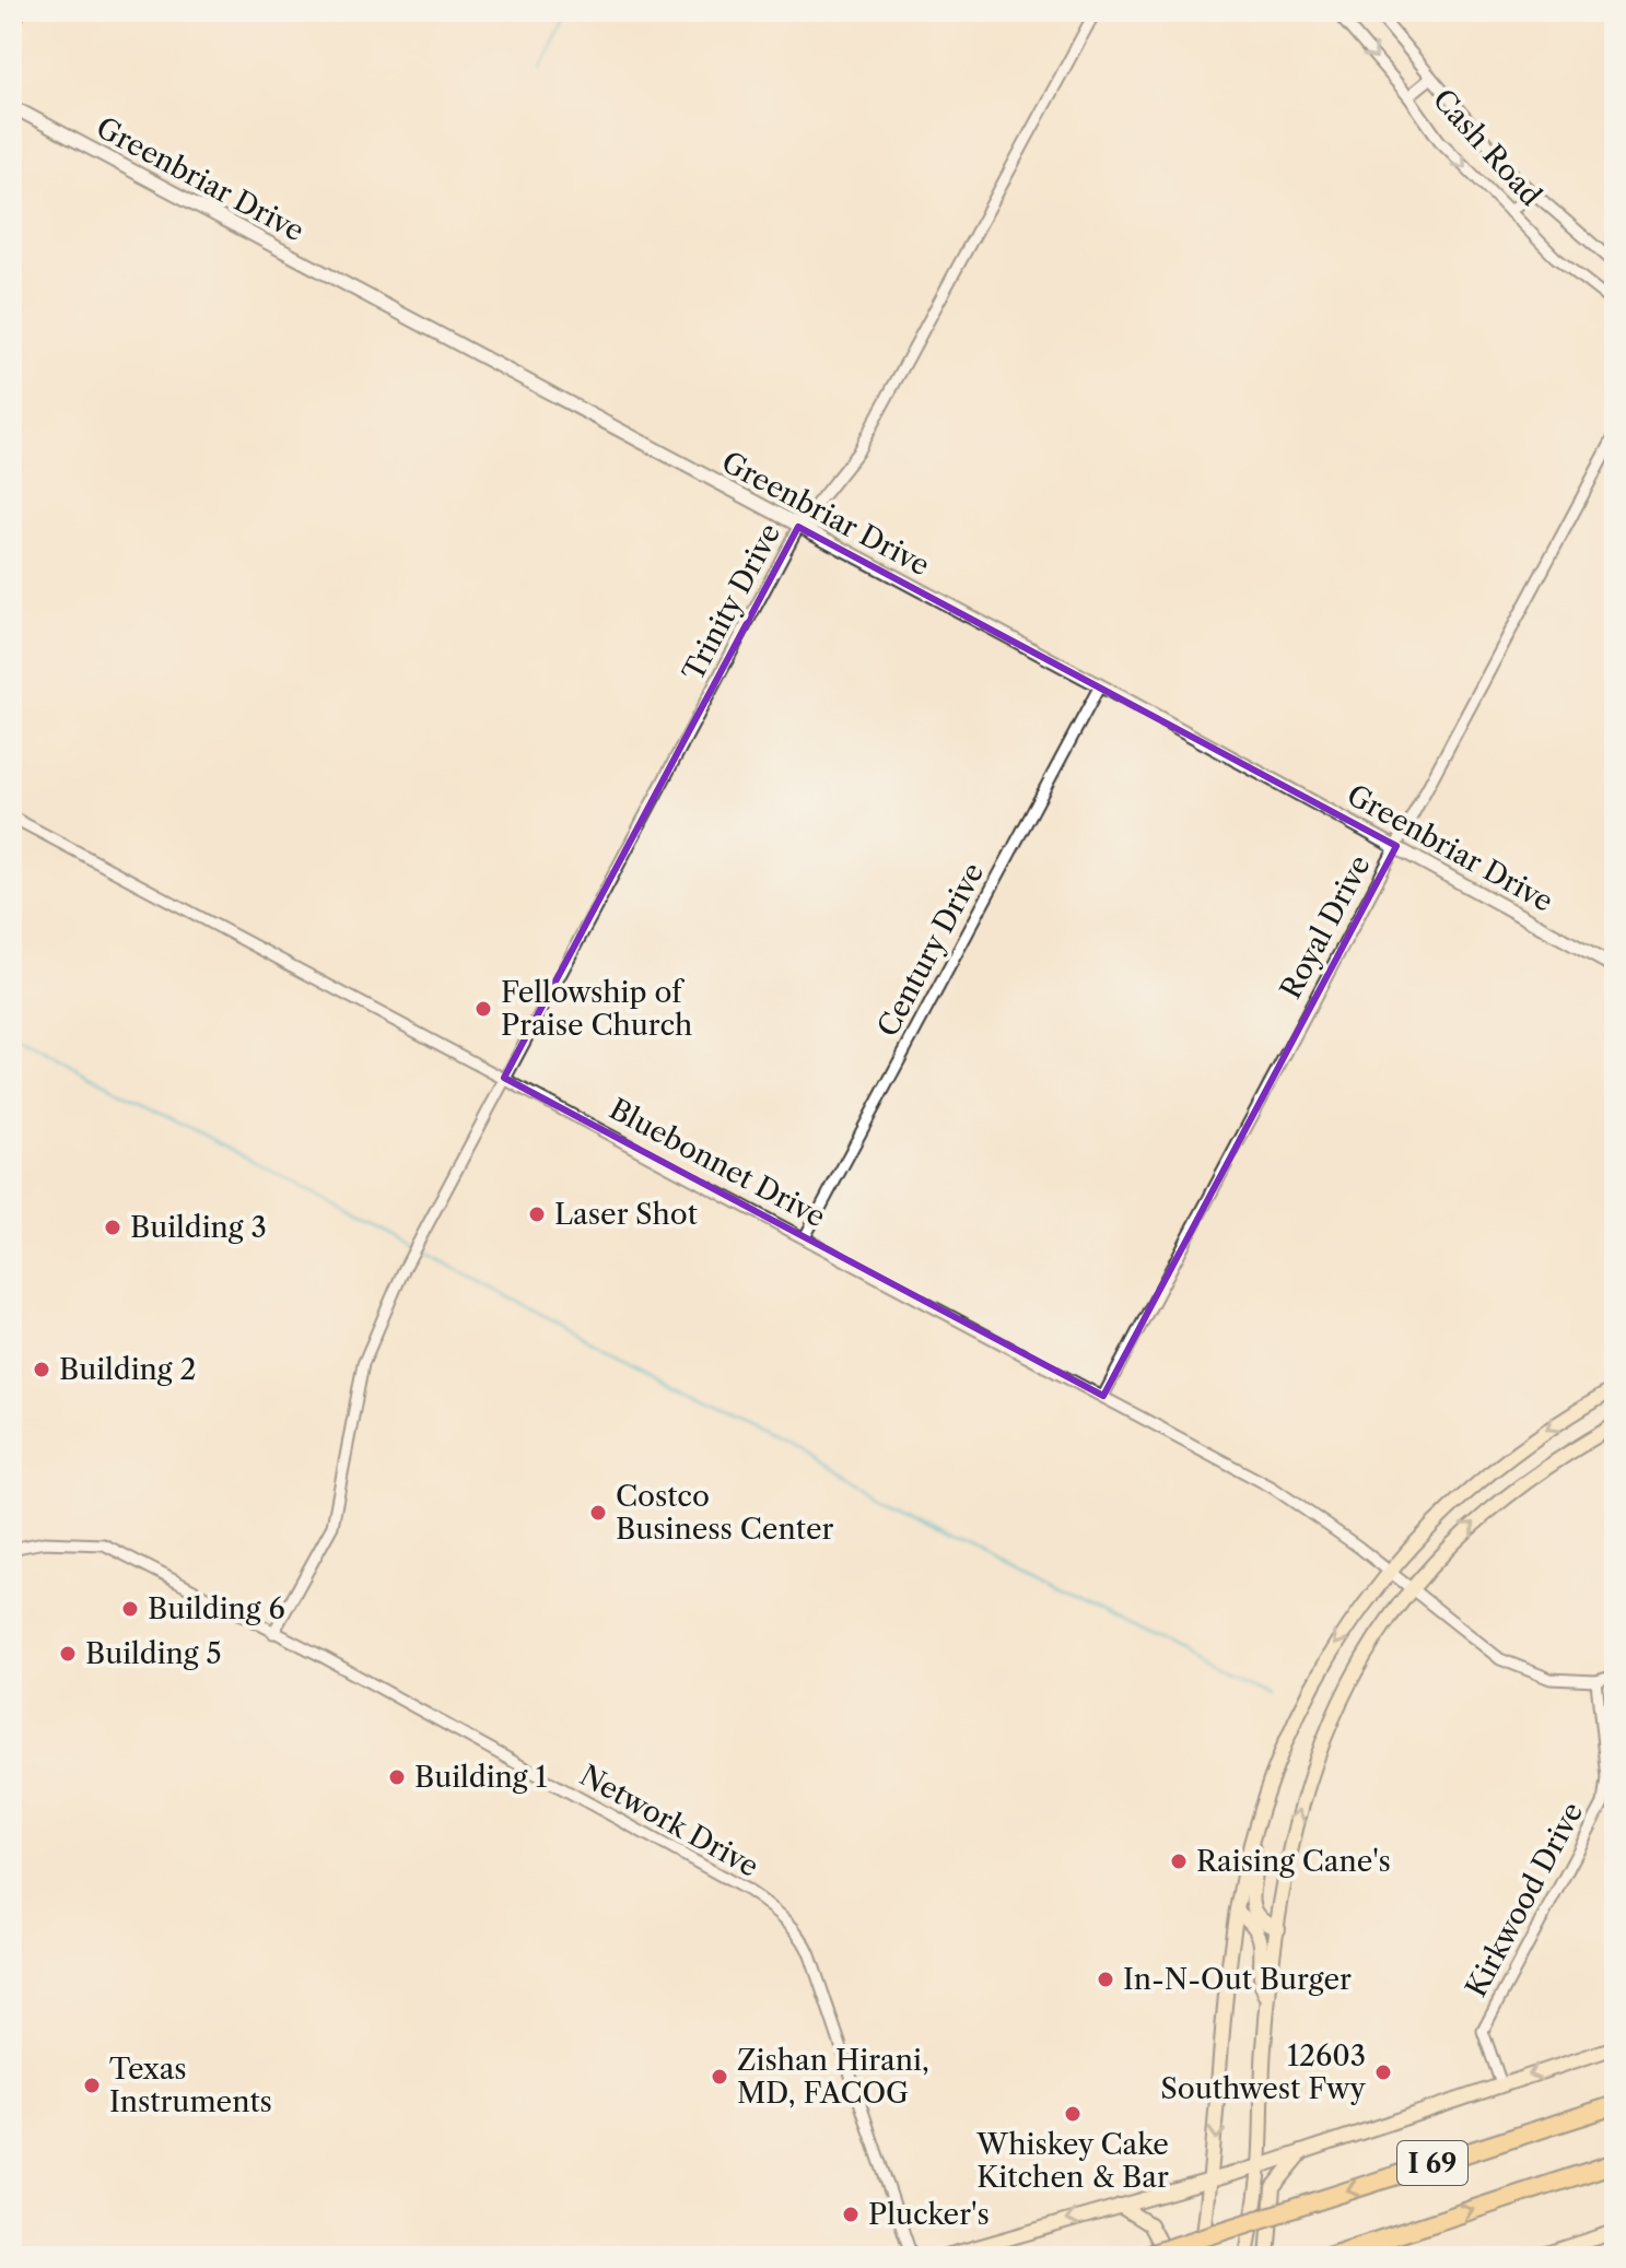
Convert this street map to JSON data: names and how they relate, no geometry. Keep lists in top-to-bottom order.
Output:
{
  "streets": {
    "highway": ["I 69"],
    "street": [
      "Cash Road",
      "Greenbriar Drive",
      "Trinity Drive",
      "Royal Drive",
      "Century Drive",
      "Bluebonnet Drive",
      "Network Drive",
      "Kirkwood Drive"
    ]
  },
  "crossings": [
    ["Greenbriar Drive", "Trinity Drive"],
    ["Greenbriar Drive", "Royal Drive"],
    ["Greenbriar Drive", "Century Drive"],
    ["Trinity Drive", "Bluebonnet Drive"],
    ["Trinity Drive", "Network Drive"],
    ["Royal Drive", "Bluebonnet Drive"],
    ["Century Drive", "Bluebonnet Drive"],
    ["Bluebonnet Drive", "Kirkwood Drive"]
  ],
  "places": [
    "Fellowship of Praise Church",
    "Laser Shot",
    "Building 3",
    "Building 2",
    "Costco Business Center",
    "Building 6",
    "Building 5",
    "Building 1",
    "Raising Cane's",
    "In-N-Out Burger",
    "12603 Southwest Fwy",
    "Zishan Hirani, MD, FACOG",
    "Texas Instruments",
    "Whiskey Cake Kitchen & Bar",
    "Plucker's"
  ]
}
